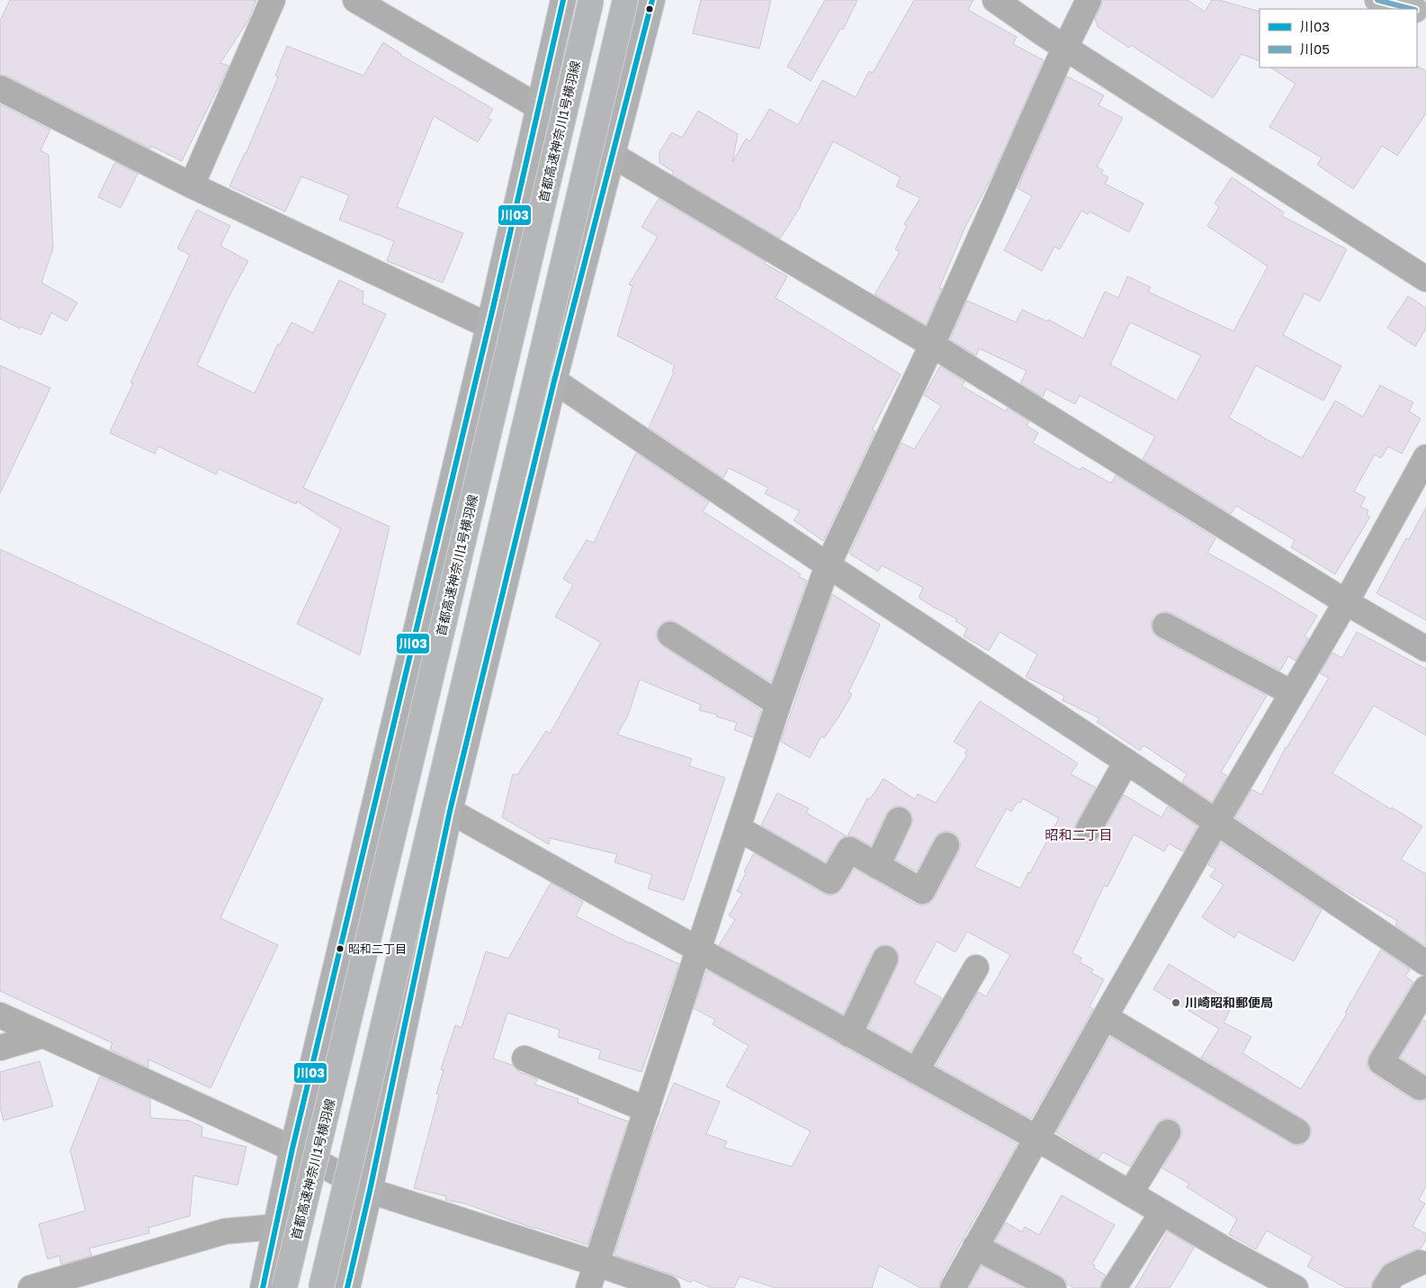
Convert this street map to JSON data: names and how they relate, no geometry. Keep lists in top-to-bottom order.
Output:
{
  "streets": {
    "highway": ["首都高速神奈川1号横羽線"]
  },
  "districts": ["昭和二丁目"],
  "places": ["昭和二丁目", "川崎昭和郵便局"],
  "lines": ["transit line 川03", "transit line 川05"],
  "legend": ["川03", "川05"]
}
